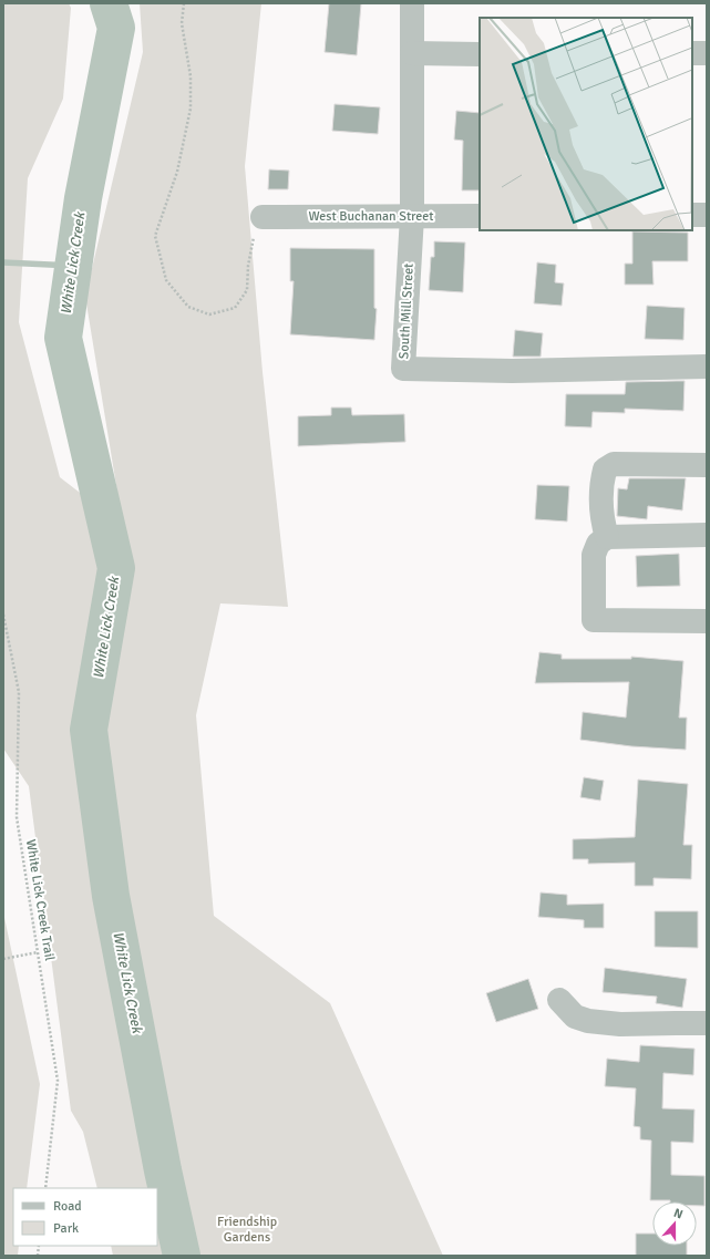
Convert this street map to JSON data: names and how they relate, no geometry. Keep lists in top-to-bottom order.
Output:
{
  "streets": {
    "street": ["West Buchanan Street", "South Mill Street"],
    "path": ["White Lick Creek Trail"]
  },
  "crossings": [
    ["West Buchanan Street", "South Mill Street"]
  ],
  "water": ["White Lick Creek"],
  "parks": ["Friendship Gardens"],
  "legend": ["Road", "Park"],
  "north": "top"
}
